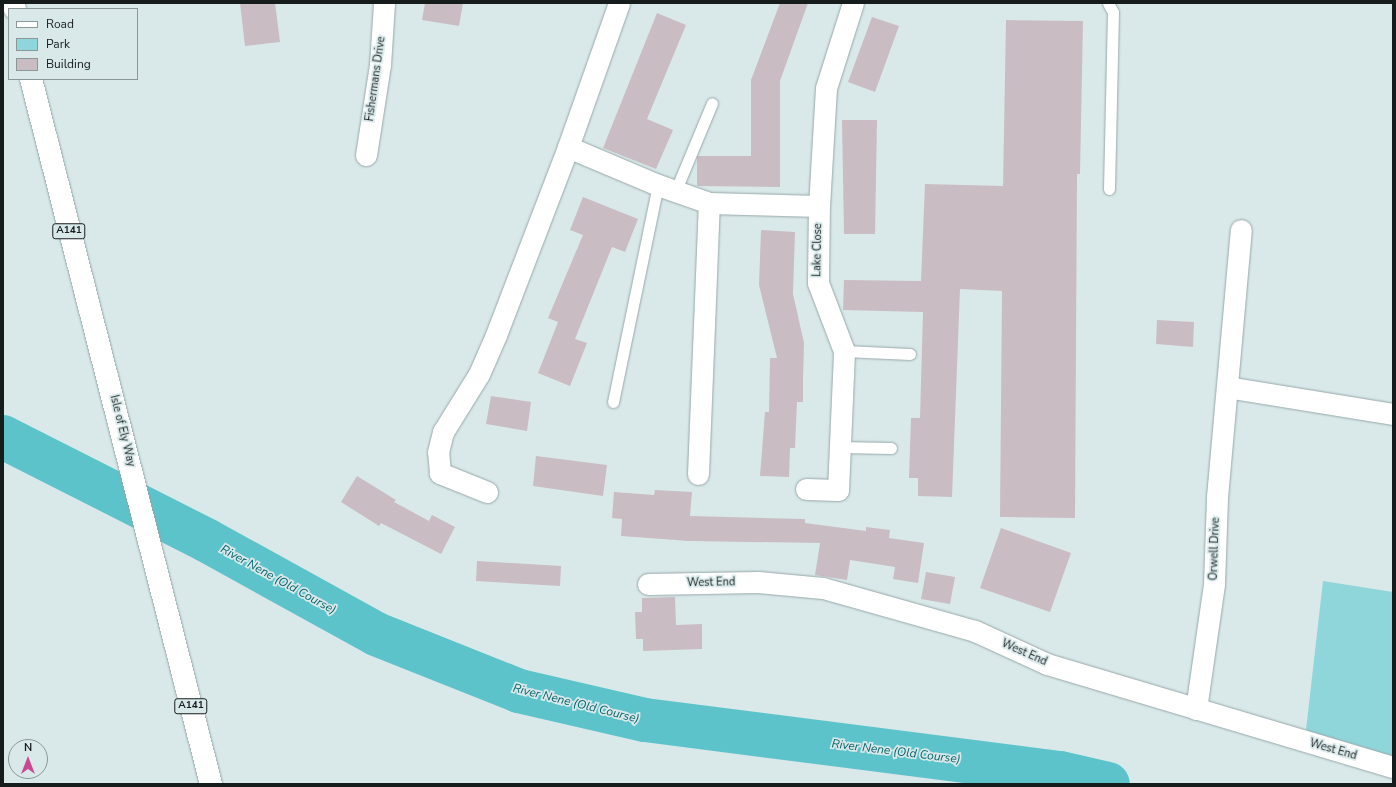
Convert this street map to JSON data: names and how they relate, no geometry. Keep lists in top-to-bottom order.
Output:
{
  "streets": {
    "highway": ["A141", "Isle of Ely Way"],
    "street": [
      "Fishermans Drive",
      "Lake Close",
      "Orwell Drive",
      "West End"
    ]
  },
  "crossings": [
    ["Orwell Drive", "West End"]
  ],
  "water": ["River Nene (Old Course)"],
  "legend": ["Road", "Park", "Building"],
  "north": "top"
}
